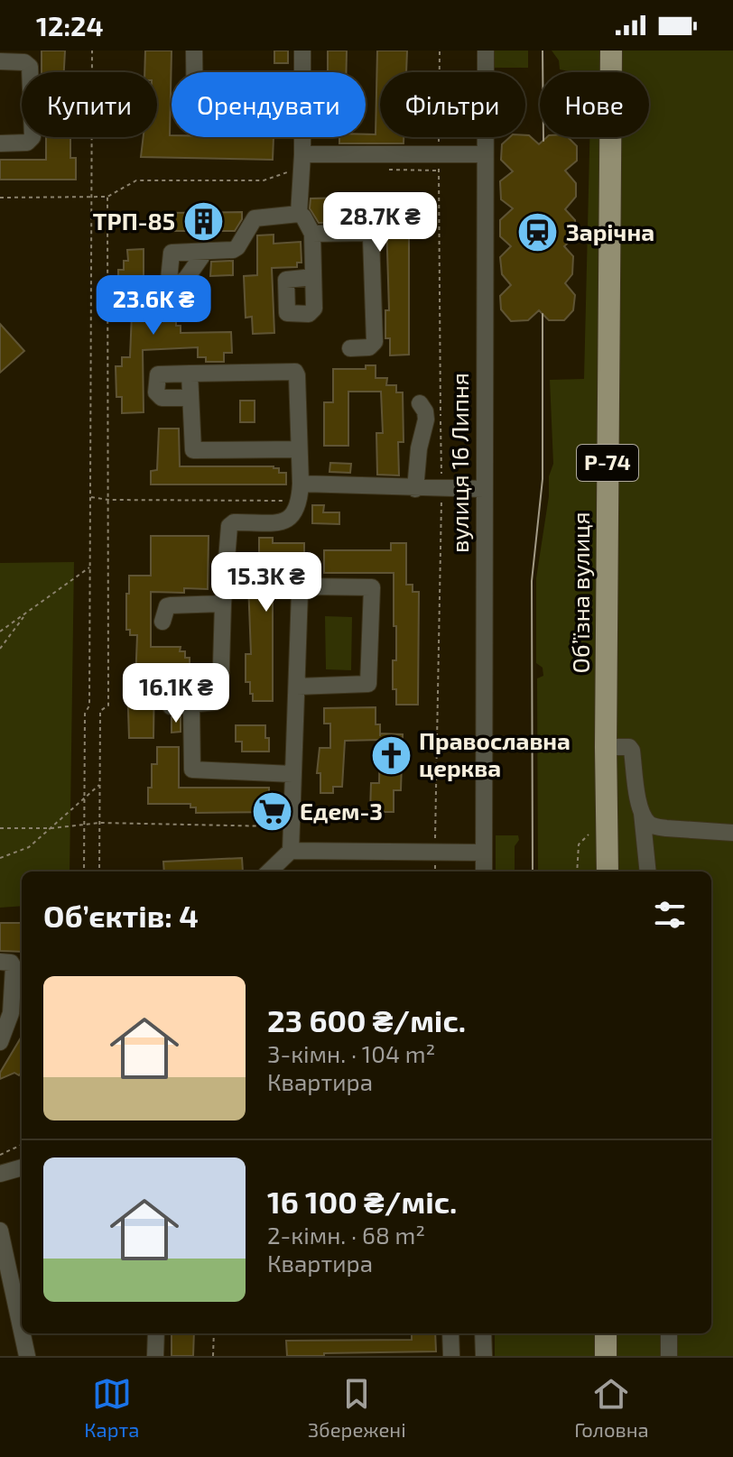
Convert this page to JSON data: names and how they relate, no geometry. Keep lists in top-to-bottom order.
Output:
{
  "streets": {
    "main road": ["Р-74", "Обʼїзна вулиця"],
    "street": ["вулиця 16 Липня"]
  },
  "places": {
    "building": ["ТРП-85"],
    "station": ["Зарічна"],
    "church": ["Православна церква"],
    "supermarket": ["Едем-3"]
  },
  "page": {
    "status": "12:24",
    "chip": [
      "Купити",
      "Орендувати",
      "Фільтри",
      "Нове"
    ],
    "price": [
      "28.7K ₴",
      "23.6K ₴",
      "15.3K ₴",
      "16.1K ₴"
    ],
    "heading": "Об’єктів: 4",
    "list": [
      {
        "name": "23 600 ₴/міс.",
        "note": "3-кімн. · 104 m² · Квартира"
      },
      {
        "name": "16 100 ₴/міс.",
        "note": "2-кімн. · 68 m² · Квартира"
      }
    ],
    "tabs": ["Карта", "Збережені", "Головна"]
  }
}
